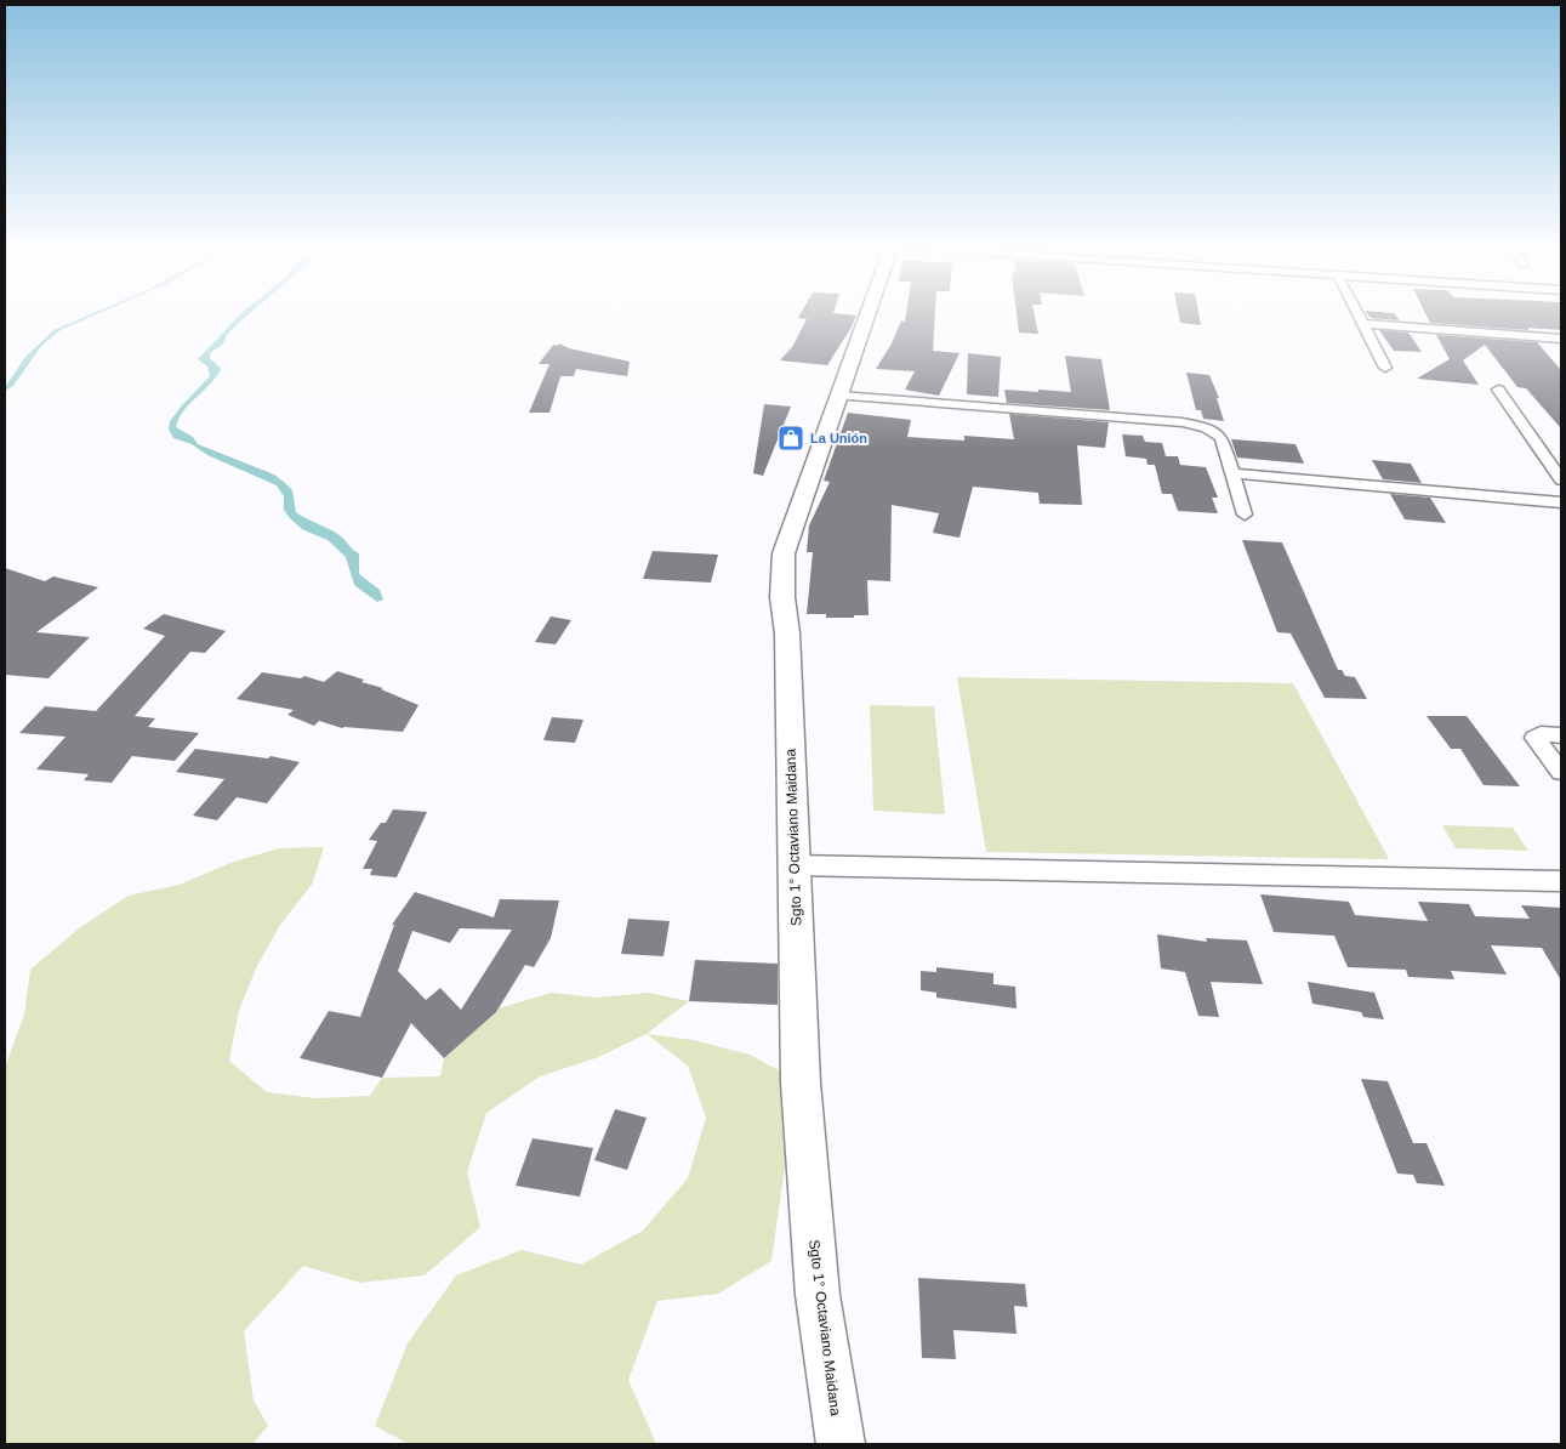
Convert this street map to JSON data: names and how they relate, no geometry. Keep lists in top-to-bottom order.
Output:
{
  "streets": {
    "main road": ["Sgto 1° Octaviano Maidana"]
  },
  "places": {
    "shop": ["La Unión"]
  }
}
